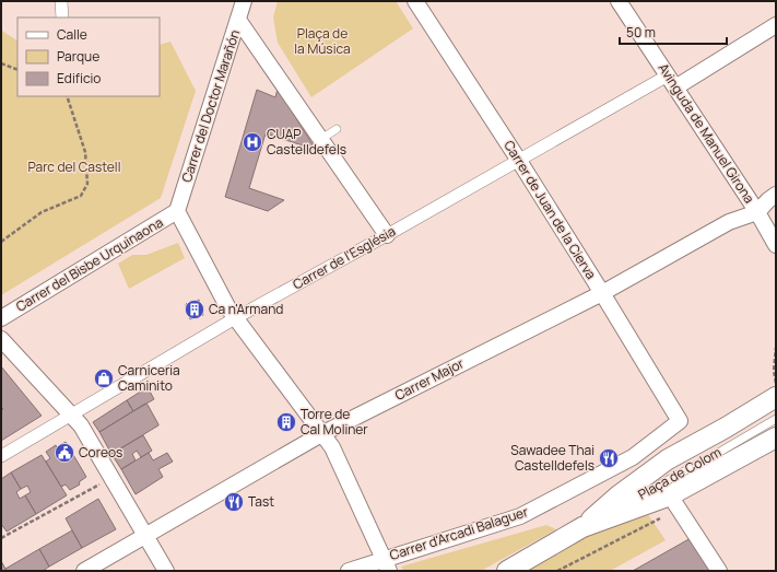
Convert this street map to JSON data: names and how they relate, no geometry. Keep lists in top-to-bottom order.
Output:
{
  "streets": {
    "street": [
      "Carrer del Doctor Marañón",
      "Avinguda de Manuel Girona",
      "Carrer de Juan de la Cierva",
      "Carrer de l'Església",
      "Carrer del Bisbe Urquinaona",
      "Carrer Major",
      "Carrer d'Arcadi Balaguer"
    ],
    "lane": ["Plaça de Colom"]
  },
  "crossings": [
    ["Carrer del Doctor Marañón", "Carrer del Bisbe Urquinaona"],
    ["Avinguda de Manuel Girona", "Carrer de l'Església"],
    ["Avinguda de Manuel Girona", "Carrer Major"],
    ["Carrer de Juan de la Cierva", "Carrer de l'Església"],
    ["Carrer de Juan de la Cierva", "Carrer Major"],
    ["Carrer de Juan de la Cierva", "Carrer d'Arcadi Balaguer"]
  ],
  "parks": ["Plaça de la Música", "Parc del Castell"],
  "places": {
    "hospital": ["CUAP Castelldefels"],
    "building": ["Ca n'Armand", "Torre de Cal Moliner"],
    "shop": ["Carniceria Caminito"],
    "public building": ["Coreos"],
    "restaurant": ["Sawadee Thai Castelldefels", "Tast"]
  },
  "legend": ["Calle", "Parque", "Edificio"],
  "scale_bar": "50 m"
}
